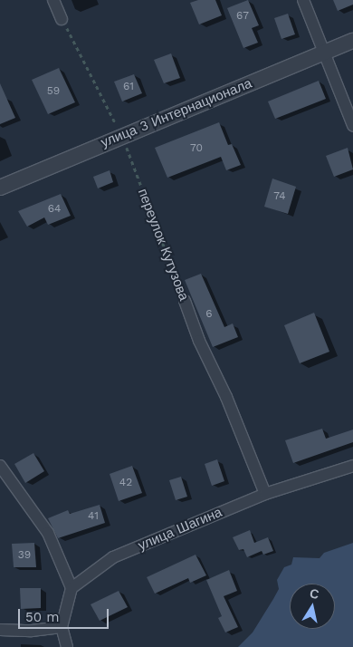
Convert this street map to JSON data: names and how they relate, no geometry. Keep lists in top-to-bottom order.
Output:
{
  "streets": {
    "street": ["улица 3 Интернационала", "переулок Кутузова", "улица Шагина"]
  },
  "crossings": [
    ["улица 3 Интернационала", "переулок Кутузова"],
    ["переулок Кутузова", "улица Шагина"]
  ],
  "house_numbers": [
    "67",
    "61",
    "59",
    "70",
    "74",
    "64",
    "6",
    "42",
    "41",
    "39"
  ],
  "scale_bar": "50 m",
  "north": "top"
}
